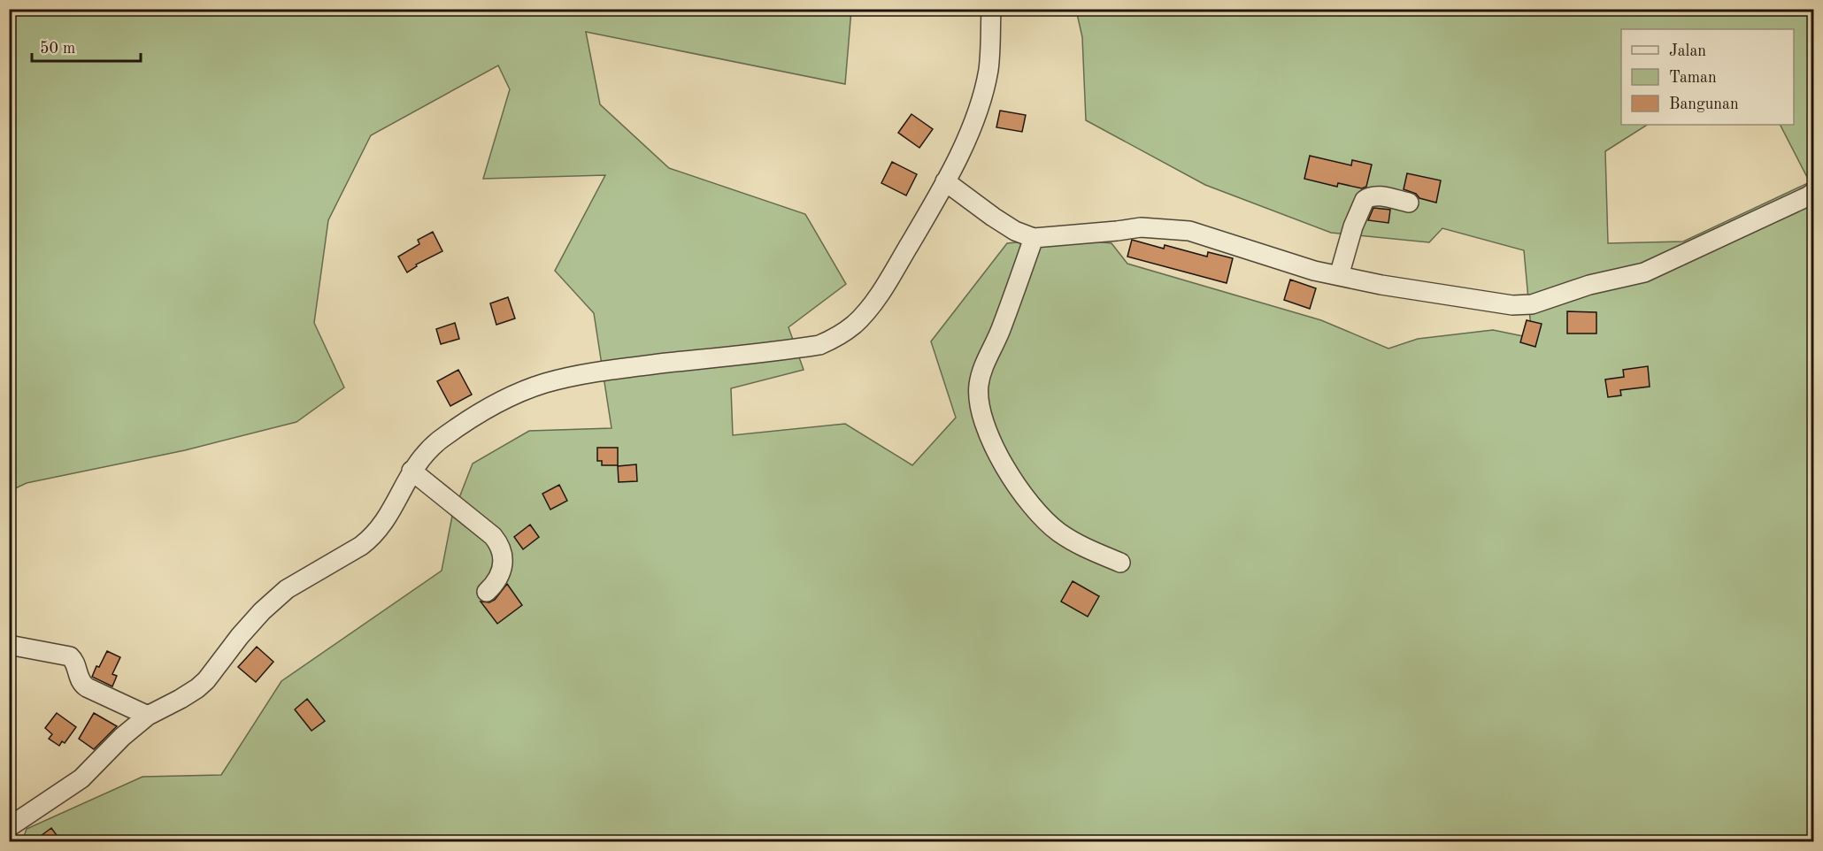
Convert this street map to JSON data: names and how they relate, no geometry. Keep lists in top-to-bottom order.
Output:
{
  "legend": ["Jalan", "Taman", "Bangunan"],
  "scale_bar": "50 m"
}
